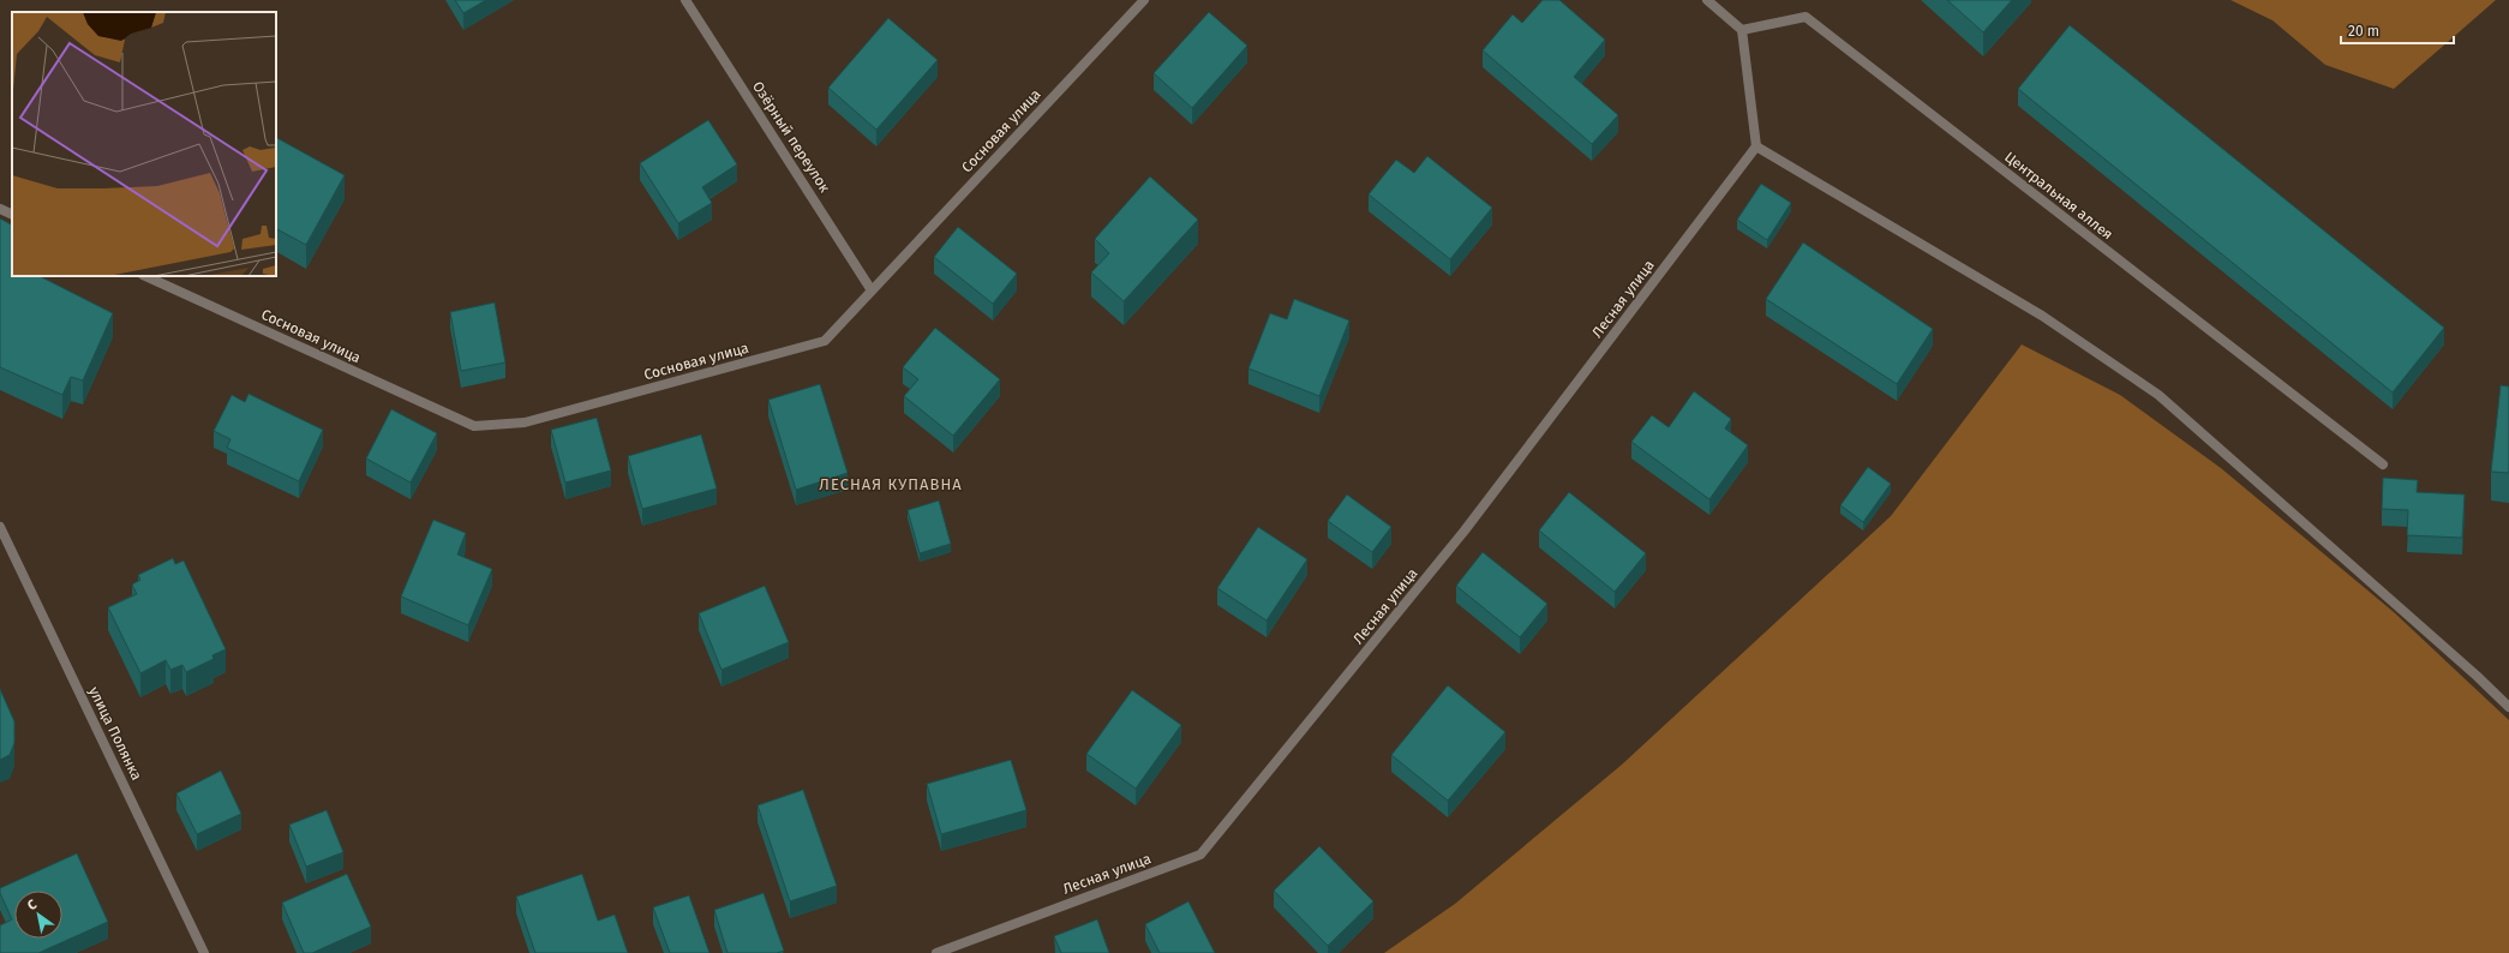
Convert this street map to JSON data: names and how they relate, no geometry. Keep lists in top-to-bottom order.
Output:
{
  "streets": {
    "street": [
      "Сосновая улица",
      "Озёрный переулок",
      "Центральная аллея",
      "Лесная улица",
      "улица Полянка"
    ]
  },
  "crossings": [
    ["Сосновая улица", "Озёрный переулок"]
  ],
  "districts": ["ЛЕСНАЯ КУПАВНА"],
  "scale_bar": "20 m",
  "north": "top left"
}
